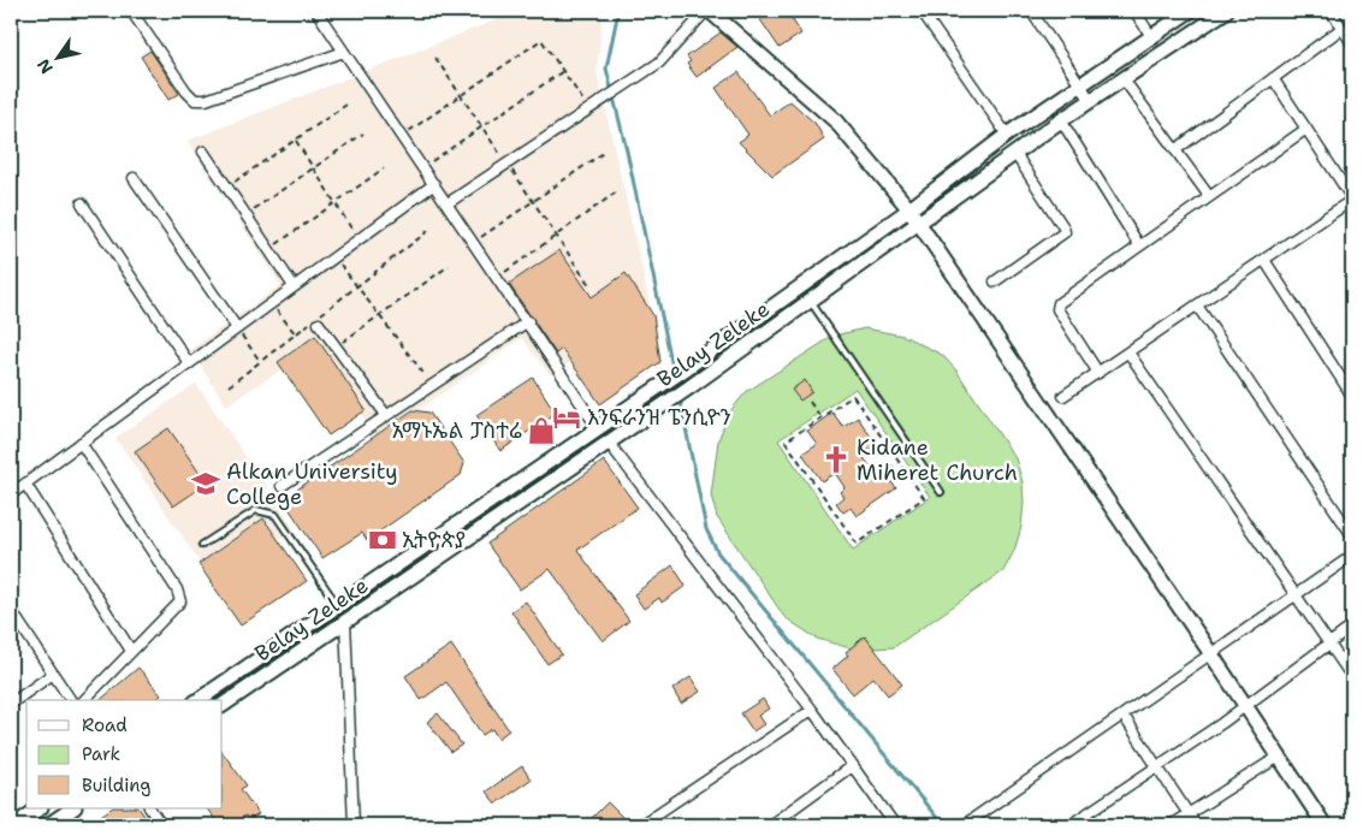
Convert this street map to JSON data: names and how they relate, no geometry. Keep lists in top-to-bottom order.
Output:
{
  "streets": {
    "street": ["Belay Zeleke"]
  },
  "places": {
    "hotel": ["እንፍራንዝ ፔንሲዮን"],
    "shop": ["አማኑኤል ፓስተሬ"],
    "church": ["Kidane Miheret Church"],
    "school or university": ["Alkan University College"],
    "bank": ["ኢትዮጵያ"]
  },
  "legend": ["Road", "Park", "Building"],
  "north": "bottom left"
}
